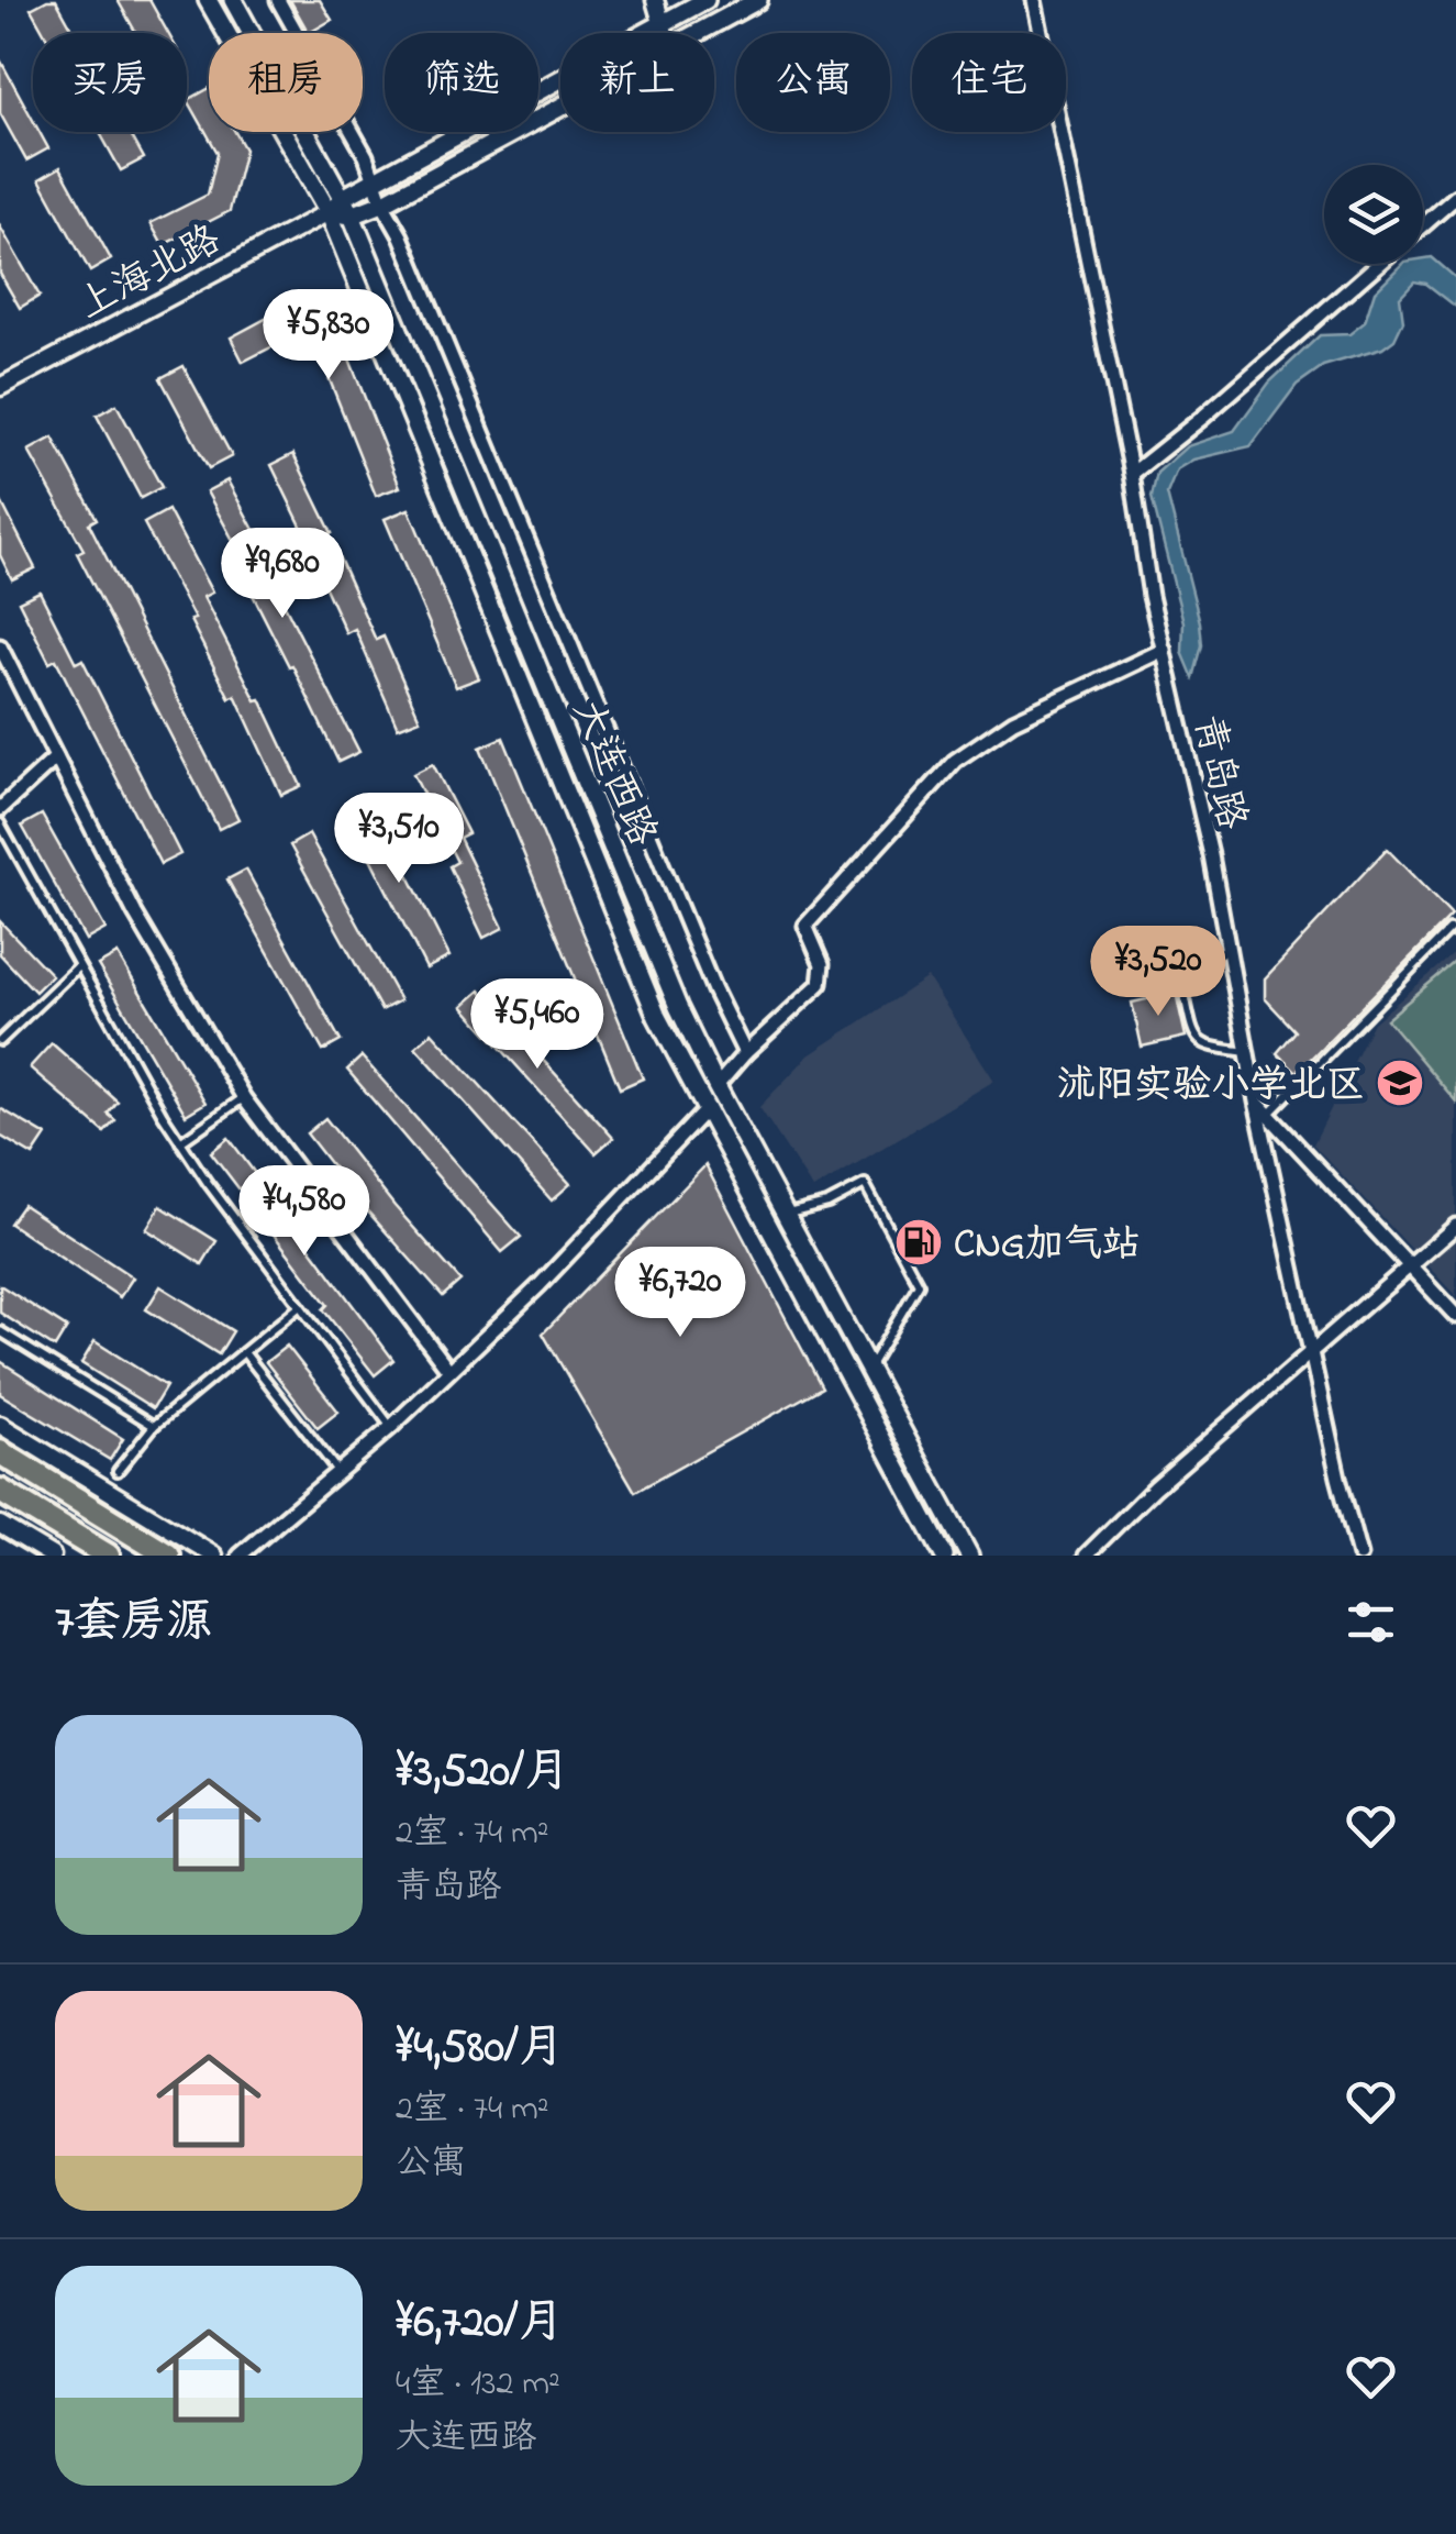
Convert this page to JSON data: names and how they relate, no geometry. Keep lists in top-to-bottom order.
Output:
{
  "streets": {
    "main road": ["上海北路", "大连西路"],
    "street": ["青岛路"]
  },
  "crossings": [
    ["上海北路", "大连西路"]
  ],
  "places": {
    "school or university": ["沭阳实验小学北区"],
    "fuel station": ["CNG加气站"]
  },
  "page": {
    "chip": [
      "买房",
      "租房",
      "筛选",
      "新上",
      "公寓",
      "住宅"
    ],
    "price": [
      "¥5,830",
      "¥9,680",
      "¥3,510",
      "¥3,520",
      "¥5,460",
      "¥4,580",
      "¥6,720"
    ],
    "heading": "7套房源",
    "list": [
      {
        "name": "¥3,520/月",
        "note": "2室 · 74 m² · 青岛路"
      },
      {
        "name": "¥4,580/月",
        "note": "2室 · 74 m² · 公寓"
      },
      {
        "name": "¥6,720/月",
        "note": "4室 · 132 m² · 大连西路"
      }
    ]
  }
}
